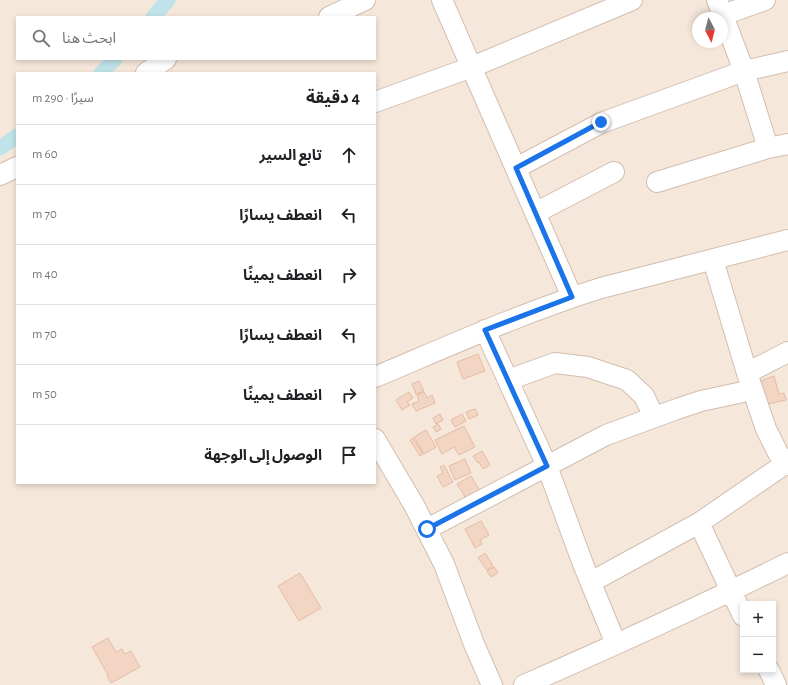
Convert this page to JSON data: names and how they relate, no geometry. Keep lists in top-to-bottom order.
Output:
{
  "north": "bottom",
  "page": {
    "search": "ابحث هنا",
    "heading": ["4 دقيقة", "سيرًا · 290 m"],
    "list": [
      ["تابع السير", "60 m"],
      ["انعطف يسارًا", "70 m"],
      ["انعطف يمينًا", "40 m"],
      ["انعطف يسارًا", "70 m"],
      ["انعطف يمينًا", "50 m"],
      "الوصول إلى الوجهة"
    ],
    "map_buttons": ["+", "−"]
  }
}
